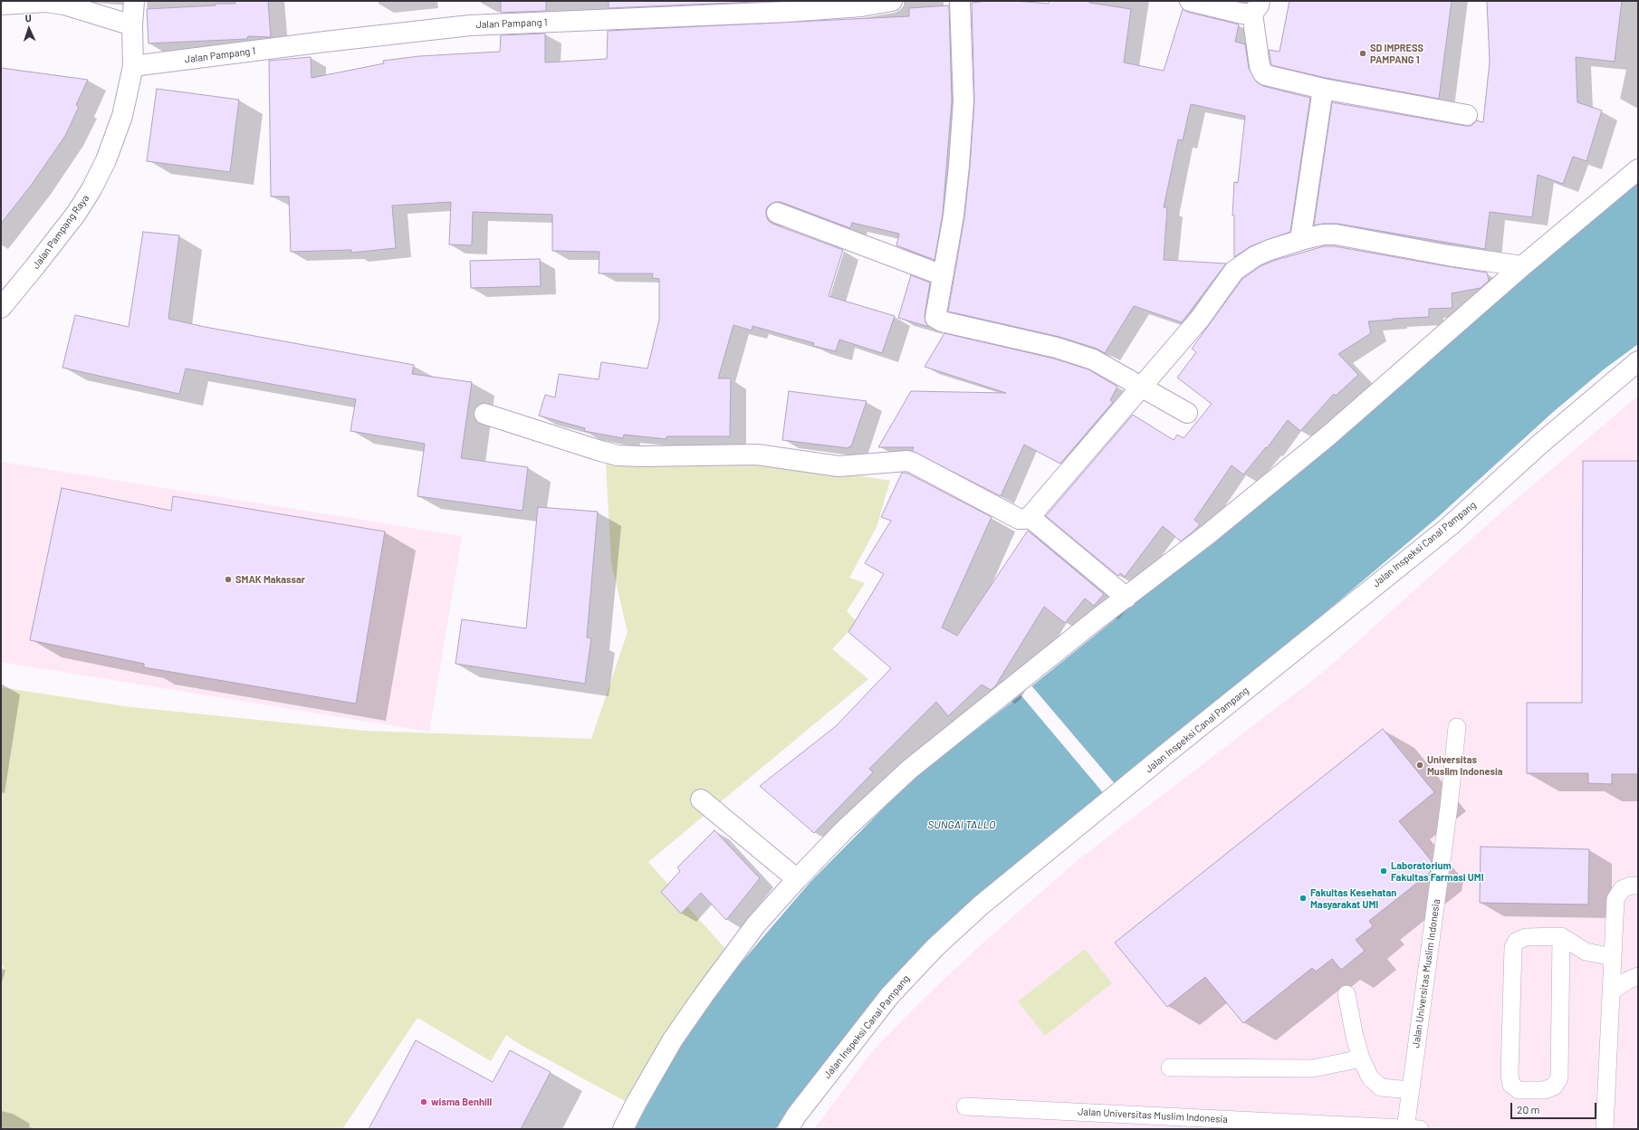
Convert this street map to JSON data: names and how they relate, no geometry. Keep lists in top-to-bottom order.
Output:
{
  "streets": {
    "street": ["Jalan Pampang 1", "Jalan Pampang Raya", "Jalan Inspeksi Canal Pampang"],
    "lane": ["Jalan Universitas Muslim Indonesia"]
  },
  "crossings": [
    ["Jalan Pampang 1", "Jalan Pampang Raya"]
  ],
  "water": ["SUNGAI TALLO"],
  "places": [
    "SD IMPRESS PAMPANG 1",
    "SMAK Makassar",
    "Universitas Muslim Indonesia",
    "Laboratorium Fakultas Farmasi UMI",
    "Fakultas Kesehatan Masyarakat UMI",
    "wisma Benhill"
  ],
  "scale_bar": "20 m",
  "north": "top"
}
